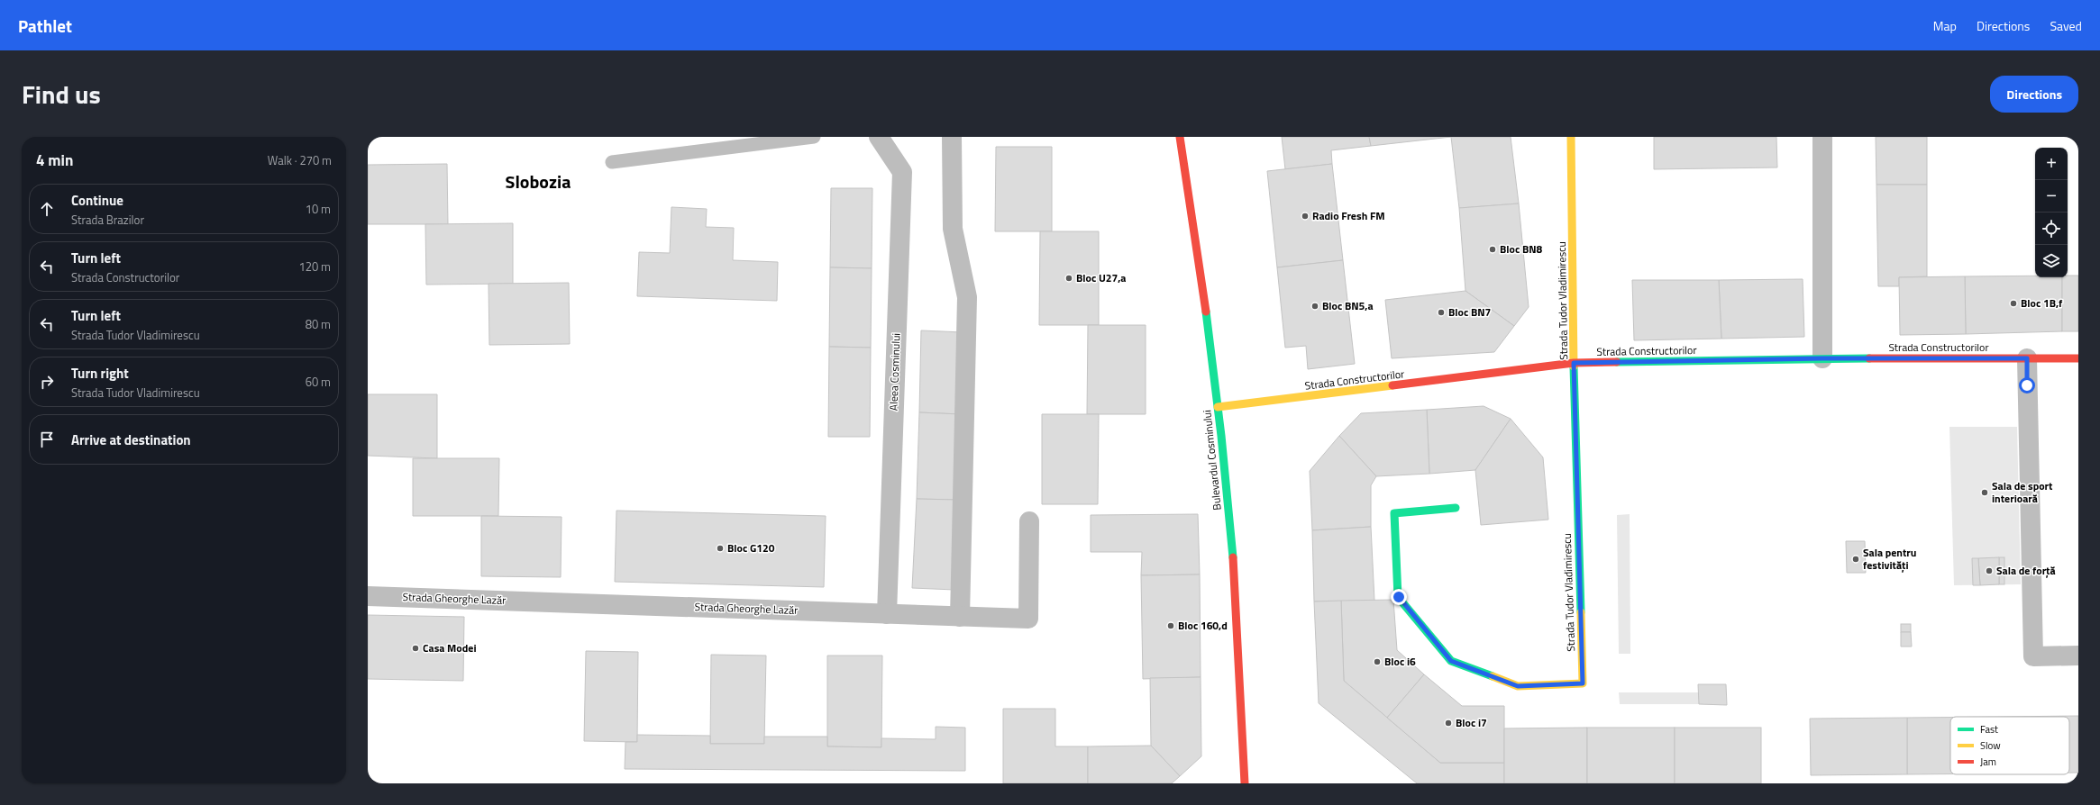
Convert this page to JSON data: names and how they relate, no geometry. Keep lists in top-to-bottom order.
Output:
{
  "streets": {
    "street": [
      "Strada Tudor Vladimirescu",
      "Strada Constructorilor",
      "Aleea Cosminului",
      "Bulevardul Cosminului",
      "Strada Gheorghe Lazăr"
    ]
  },
  "crossings": [
    ["Strada Tudor Vladimirescu", "Strada Constructorilor"],
    ["Strada Constructorilor", "Bulevardul Cosminului"],
    ["Aleea Cosminului", "Strada Gheorghe Lazăr"]
  ],
  "districts": ["Slobozia"],
  "places": [
    "Radio Fresh FM",
    "Bloc BN8",
    "Bloc U27,a",
    "Bloc 1B,f",
    "Bloc BN5,a",
    "Bloc BN7",
    "Sala de sport interioară",
    "Bloc G120",
    "Sala pentru festivități",
    "Sala de forță",
    "Bloc 160,d",
    "Casa Modei",
    "Bloc i6",
    "Bloc i7"
  ],
  "legend": ["Fast", "Slow", "Jam"],
  "page": {
    "header": "Pathlet",
    "nav": ["Map", "Directions", "Saved"],
    "title": "Find us",
    "buttons": "Directions",
    "heading": ["4 min", "Walk · 270 m"],
    "map_buttons": ["+", "−"],
    "list": [
      ["Continue", "Strada Brazilor", "10 m"],
      ["Turn left", "Strada Constructorilor", "120 m"],
      ["Turn left", "Strada Tudor Vladimirescu", "80 m"],
      ["Turn right", "Strada Tudor Vladimirescu", "60 m"],
      "Arrive at destination"
    ]
  }
}
